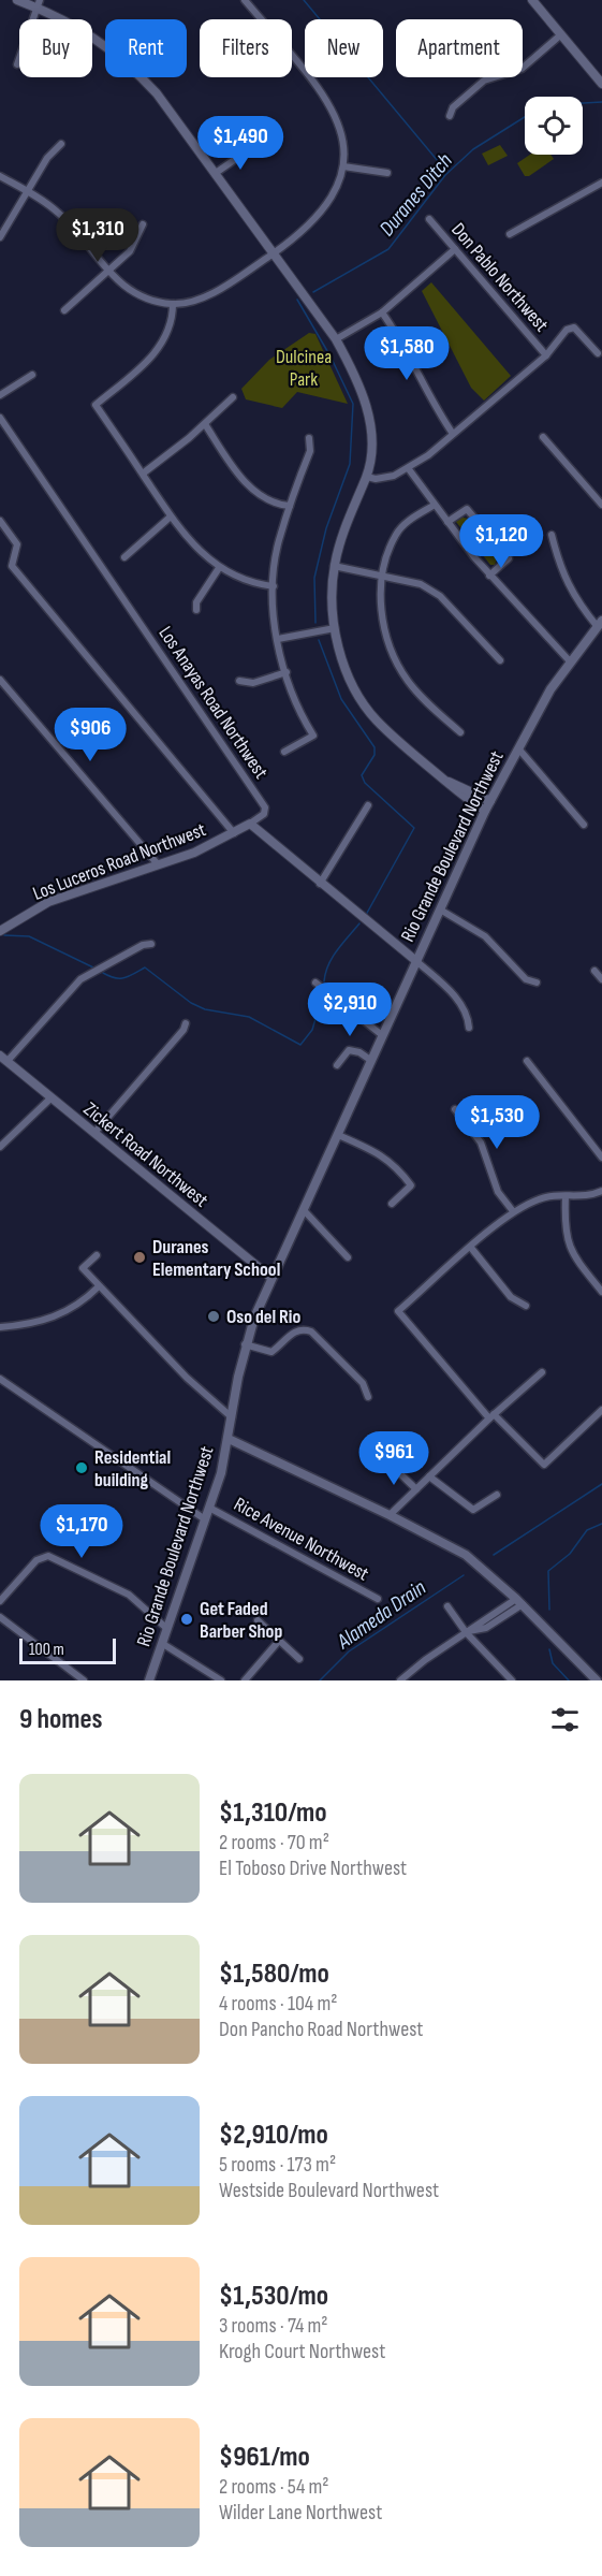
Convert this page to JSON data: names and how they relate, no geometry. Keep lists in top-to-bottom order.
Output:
{
  "streets": {
    "main road": ["Rio Grande Boulevard Northwest"],
    "street": [
      "Don Pablo Northwest",
      "Los Anayas Road Northwest",
      "Los Luceros Road Northwest",
      "Zickert Road Northwest",
      "Rice Avenue Northwest"
    ]
  },
  "crossings": [
    ["Los Anayas Road Northwest", "Los Luceros Road Northwest"],
    ["Rio Grande Boulevard Northwest", "Zickert Road Northwest"],
    ["Rio Grande Boulevard Northwest", "Rice Avenue Northwest"]
  ],
  "water": ["Duranes Ditch", "Alameda Drain"],
  "parks": ["Dulcinea Park"],
  "places": [
    "Duranes Elementary School",
    "Oso del Rio",
    "Residential building",
    "Get Faded Barber Shop"
  ],
  "scale_bar": "100 m",
  "page": {
    "chip": [
      "Buy",
      "Rent",
      "Filters",
      "New",
      "Apartment"
    ],
    "price": [
      "$1,490",
      "$1,310",
      "$1,580",
      "$1,120",
      "$906",
      "$2,910",
      "$1,530",
      "$961",
      "$1,170"
    ],
    "scale": "100 m",
    "heading": "9 homes",
    "list": [
      {
        "name": "$1,310/mo",
        "note": "2 rooms · 70 m² · El Toboso Drive Northwest"
      },
      {
        "name": "$1,580/mo",
        "note": "4 rooms · 104 m² · Don Pancho Road Northwest"
      },
      {
        "name": "$2,910/mo",
        "note": "5 rooms · 173 m² · Westside Boulevard Northwest"
      },
      {
        "name": "$1,530/mo",
        "note": "3 rooms · 74 m² · Krogh Court Northwest"
      },
      {
        "name": "$961/mo",
        "note": "2 rooms · 54 m² · Wilder Lane Northwest"
      }
    ]
  }
}
